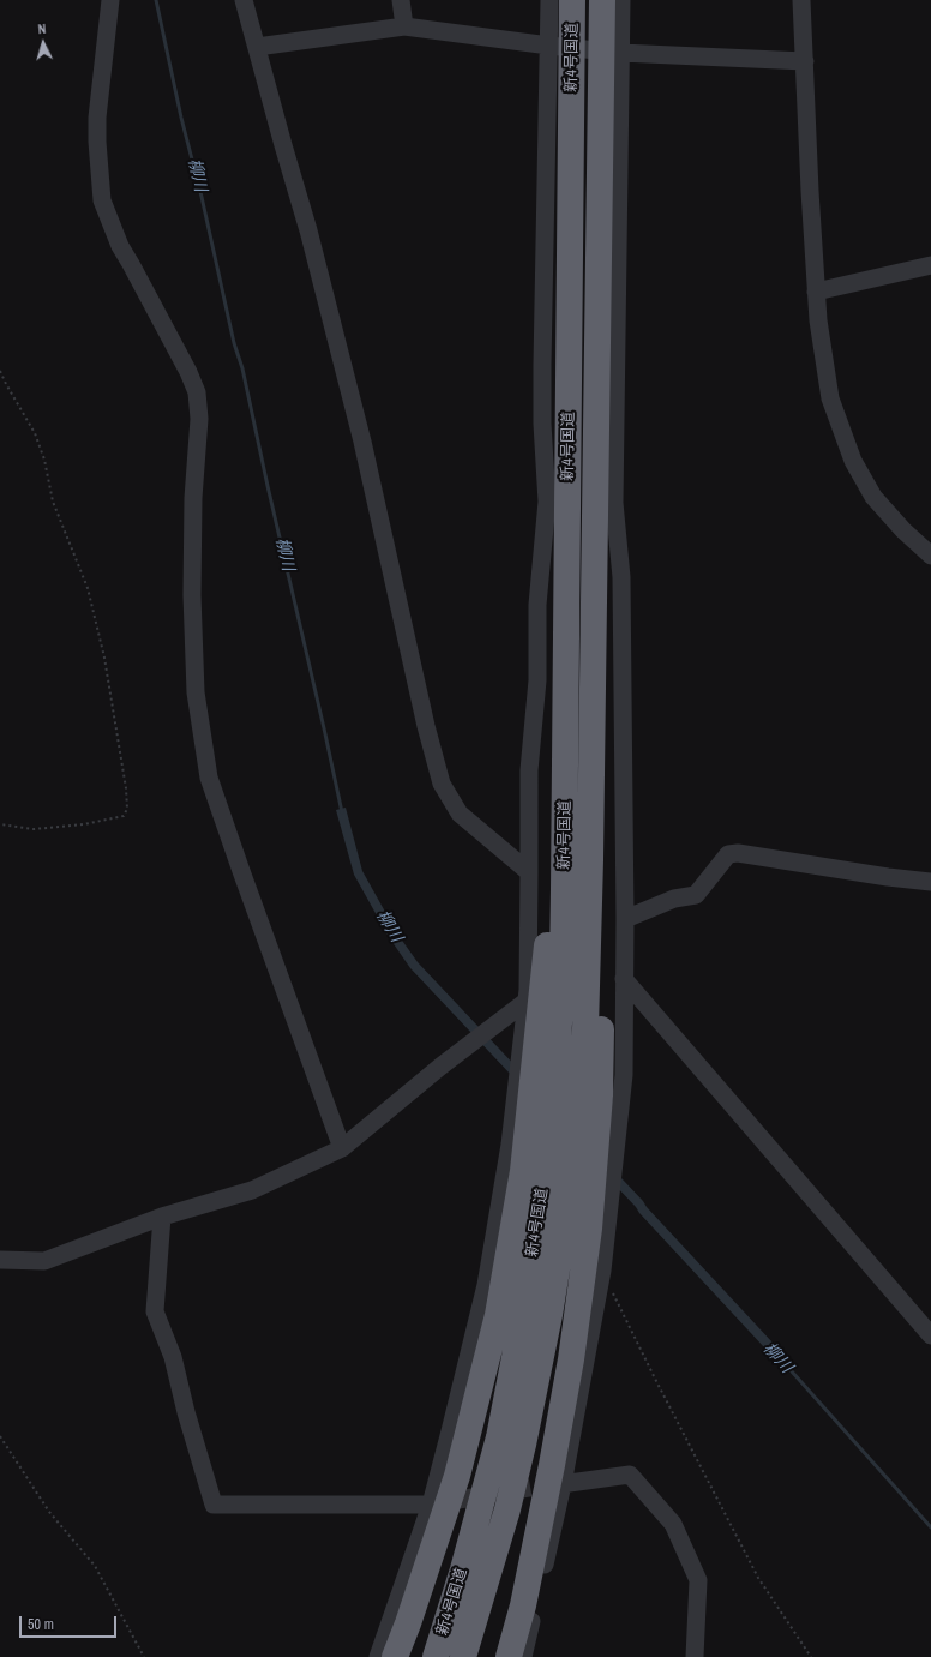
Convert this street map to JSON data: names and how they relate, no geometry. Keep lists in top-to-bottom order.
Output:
{
  "streets": {
    "highway": ["新4号国道"]
  },
  "water": ["柳川"],
  "scale_bar": "50 m",
  "north": "top"
}
